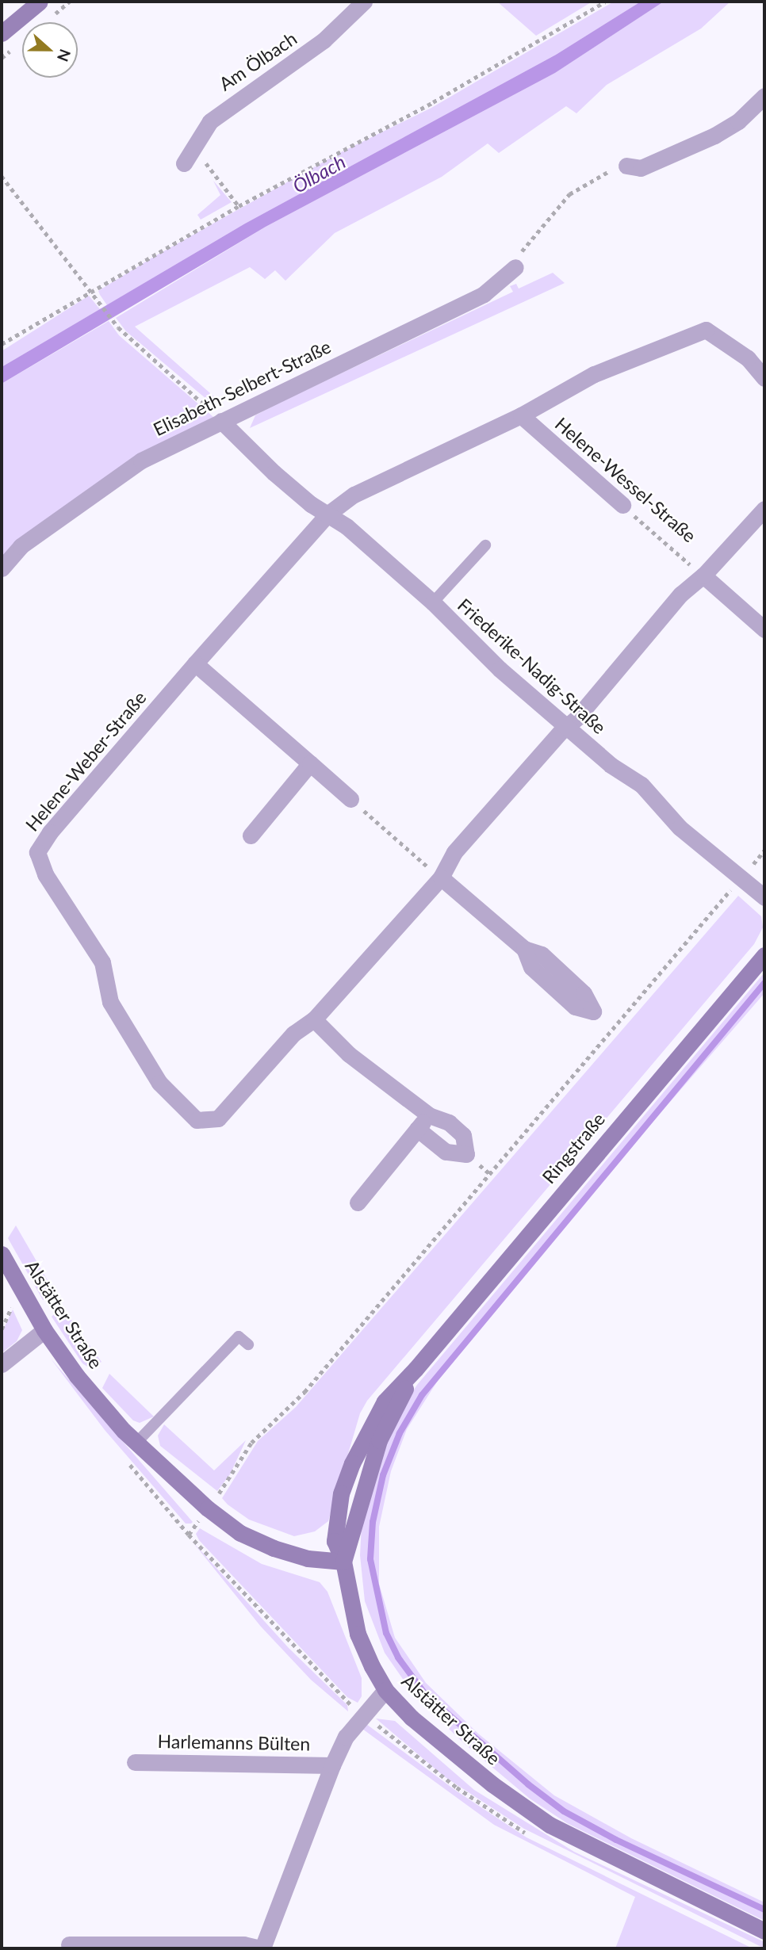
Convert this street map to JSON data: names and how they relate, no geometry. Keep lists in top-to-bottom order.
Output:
{
  "streets": {
    "main road": ["Ringstraße", "Alstätter Straße"],
    "street": [
      "Am Ölbach",
      "Elisabeth-Selbert-Straße",
      "Helene-Wessel-Straße",
      "Friederike-Nadig-Straße",
      "Helene-Weber-Straße",
      "Harlemanns Bülten"
    ]
  },
  "crossings": [
    ["Elisabeth-Selbert-Straße", "Friederike-Nadig-Straße"],
    ["Helene-Wessel-Straße", "Friederike-Nadig-Straße"],
    ["Helene-Wessel-Straße", "Helene-Weber-Straße"],
    ["Friederike-Nadig-Straße", "Helene-Weber-Straße"],
    ["Ringstraße", "Alstätter Straße"],
    ["Alstätter Straße", "Harlemanns Bülten"]
  ],
  "water": ["Ölbach"],
  "north": "right"
}
